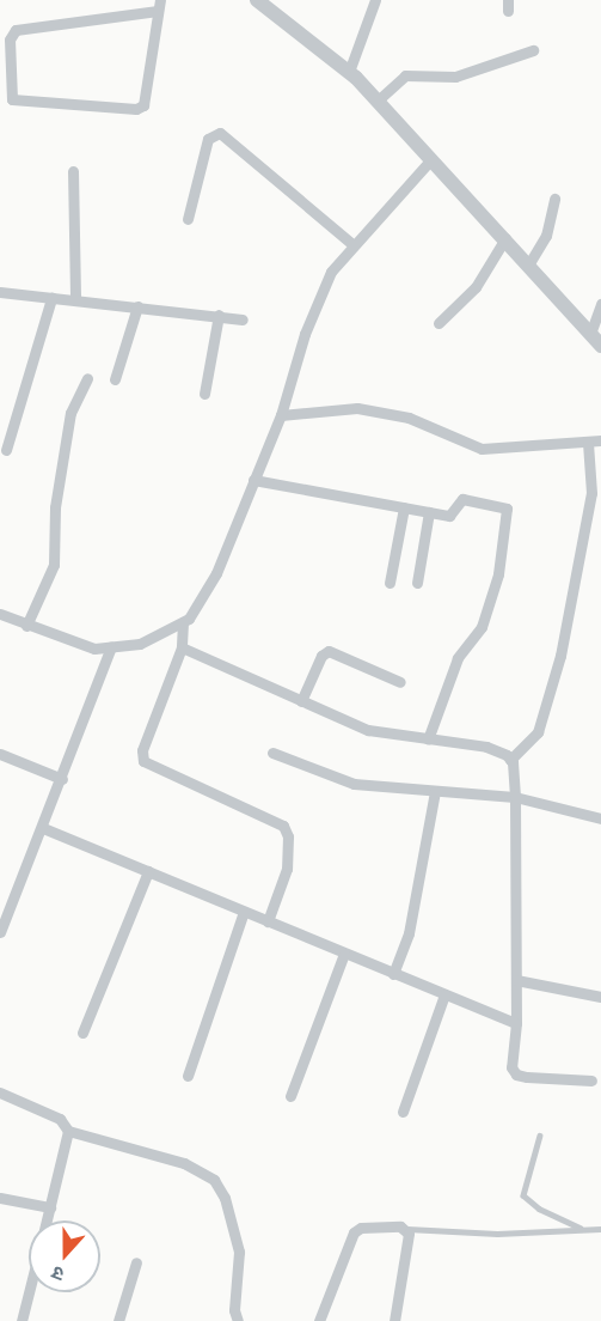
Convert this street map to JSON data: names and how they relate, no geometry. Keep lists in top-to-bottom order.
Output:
{
  "north": "bottom"
}
